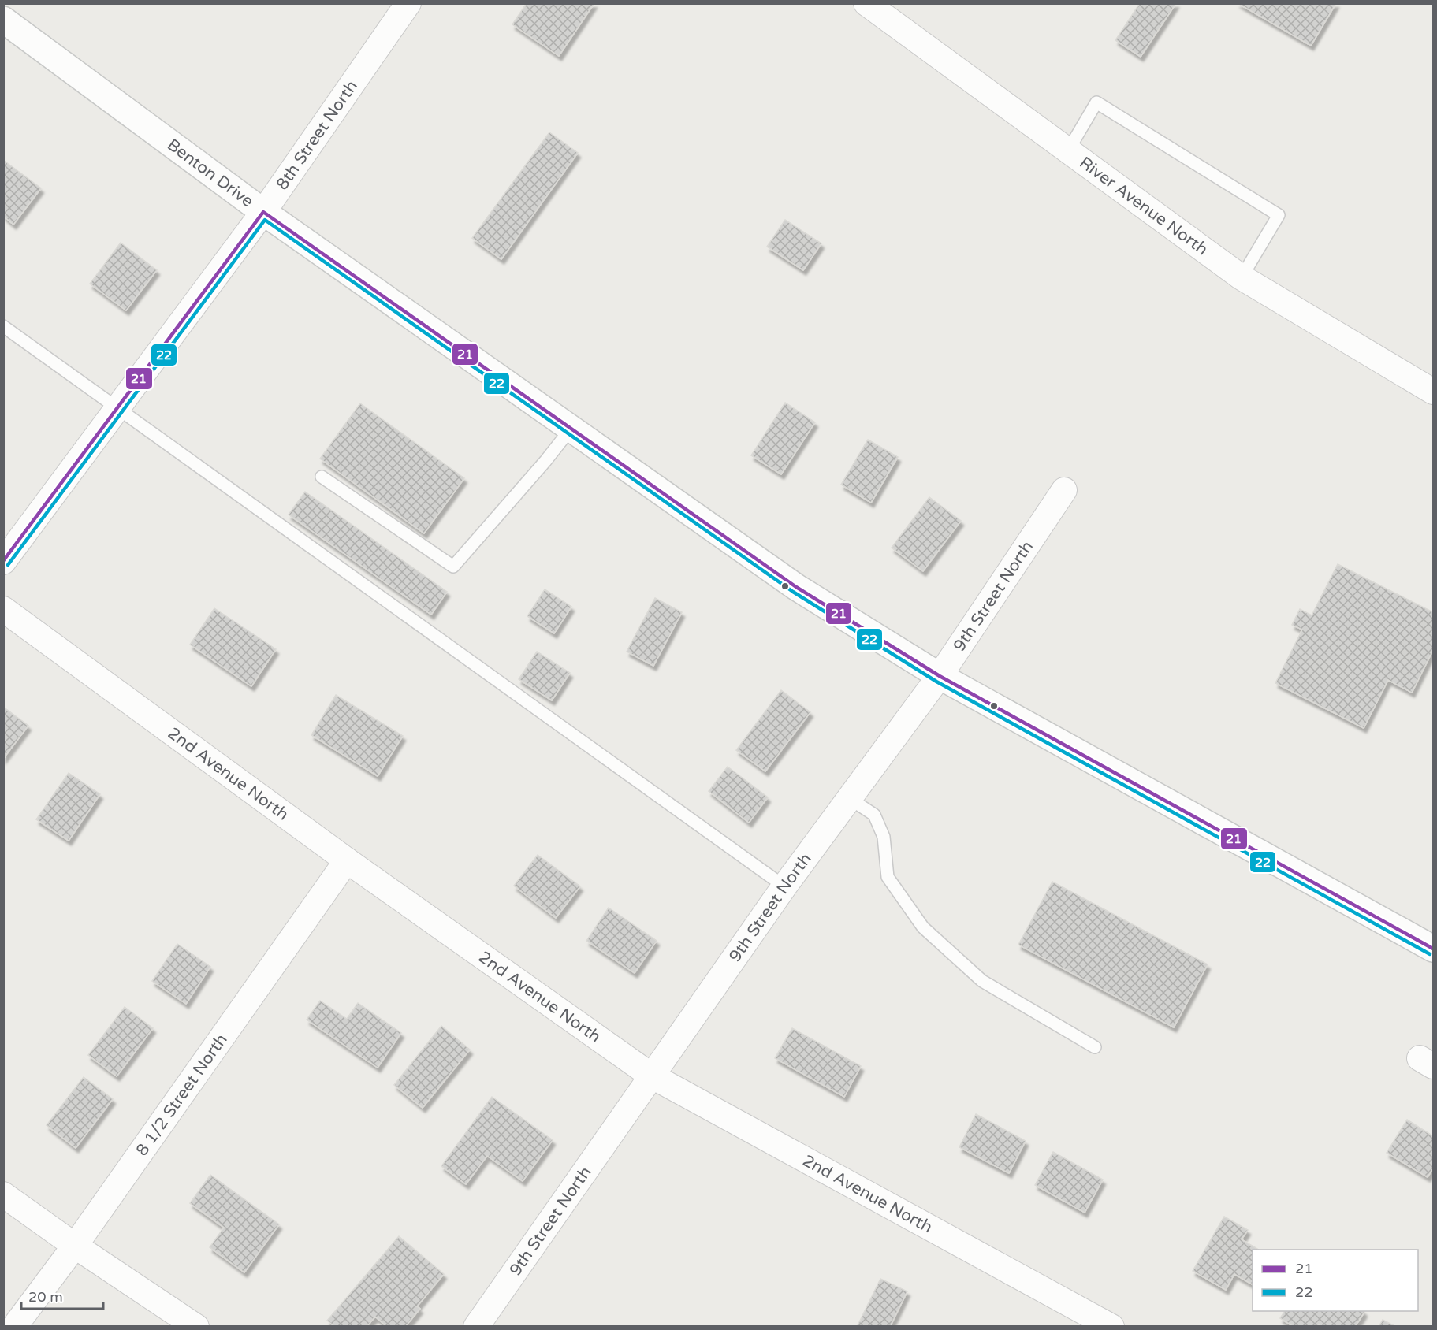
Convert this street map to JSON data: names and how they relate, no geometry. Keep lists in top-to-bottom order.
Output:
{
  "streets": {
    "main road": ["Benton Drive"],
    "street": [
      "8th Street North",
      "River Avenue North",
      "9th Street North",
      "2nd Avenue North",
      "8 1/2 Street North"
    ]
  },
  "crossings": [
    ["8th Street North", "Benton Drive"],
    ["Benton Drive", "9th Street North"],
    ["9th Street North", "2nd Avenue North"],
    ["2nd Avenue North", "8 1/2 Street North"]
  ],
  "lines": ["transit line 21", "transit line 22"],
  "legend": ["21", "22"],
  "scale_bar": "20 m"
}
